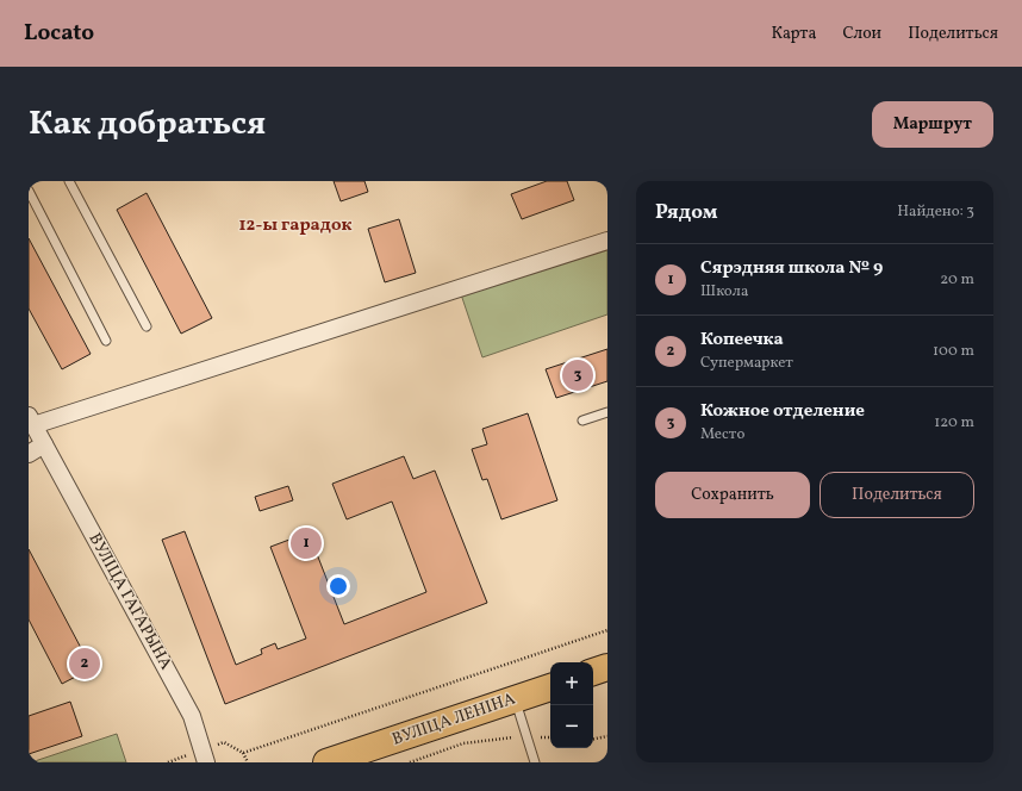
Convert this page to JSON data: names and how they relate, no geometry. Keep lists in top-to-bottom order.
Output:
{
  "streets": {
    "main road": ["ВУЛІЦА ЛЕНІНА"],
    "street": ["ВУЛІЦА ГАГАРЫНА"]
  },
  "districts": ["12-ы гарадок"],
  "page": {
    "header": "Locato",
    "nav": ["Карта", "Слои", "Поделиться"],
    "title": "Как добраться",
    "buttons": [
      "Маршрут",
      ["Сохранить", "Поделиться"]
    ],
    "heading": ["Рядом", "Найдено: 3"],
    "list": [
      {
        "mark": "1",
        "name": "Сярэдняя школа № 9",
        "note": "Школа",
        "value": "20 m"
      },
      {
        "mark": "2",
        "name": "Копеечка",
        "note": "Супермаркет",
        "value": "100 m"
      },
      {
        "mark": "3",
        "name": "Кожное отделение",
        "note": "Место",
        "value": "120 m"
      }
    ],
    "pins": ["3", "1", "2"],
    "map_buttons": ["+", "−"]
  }
}
